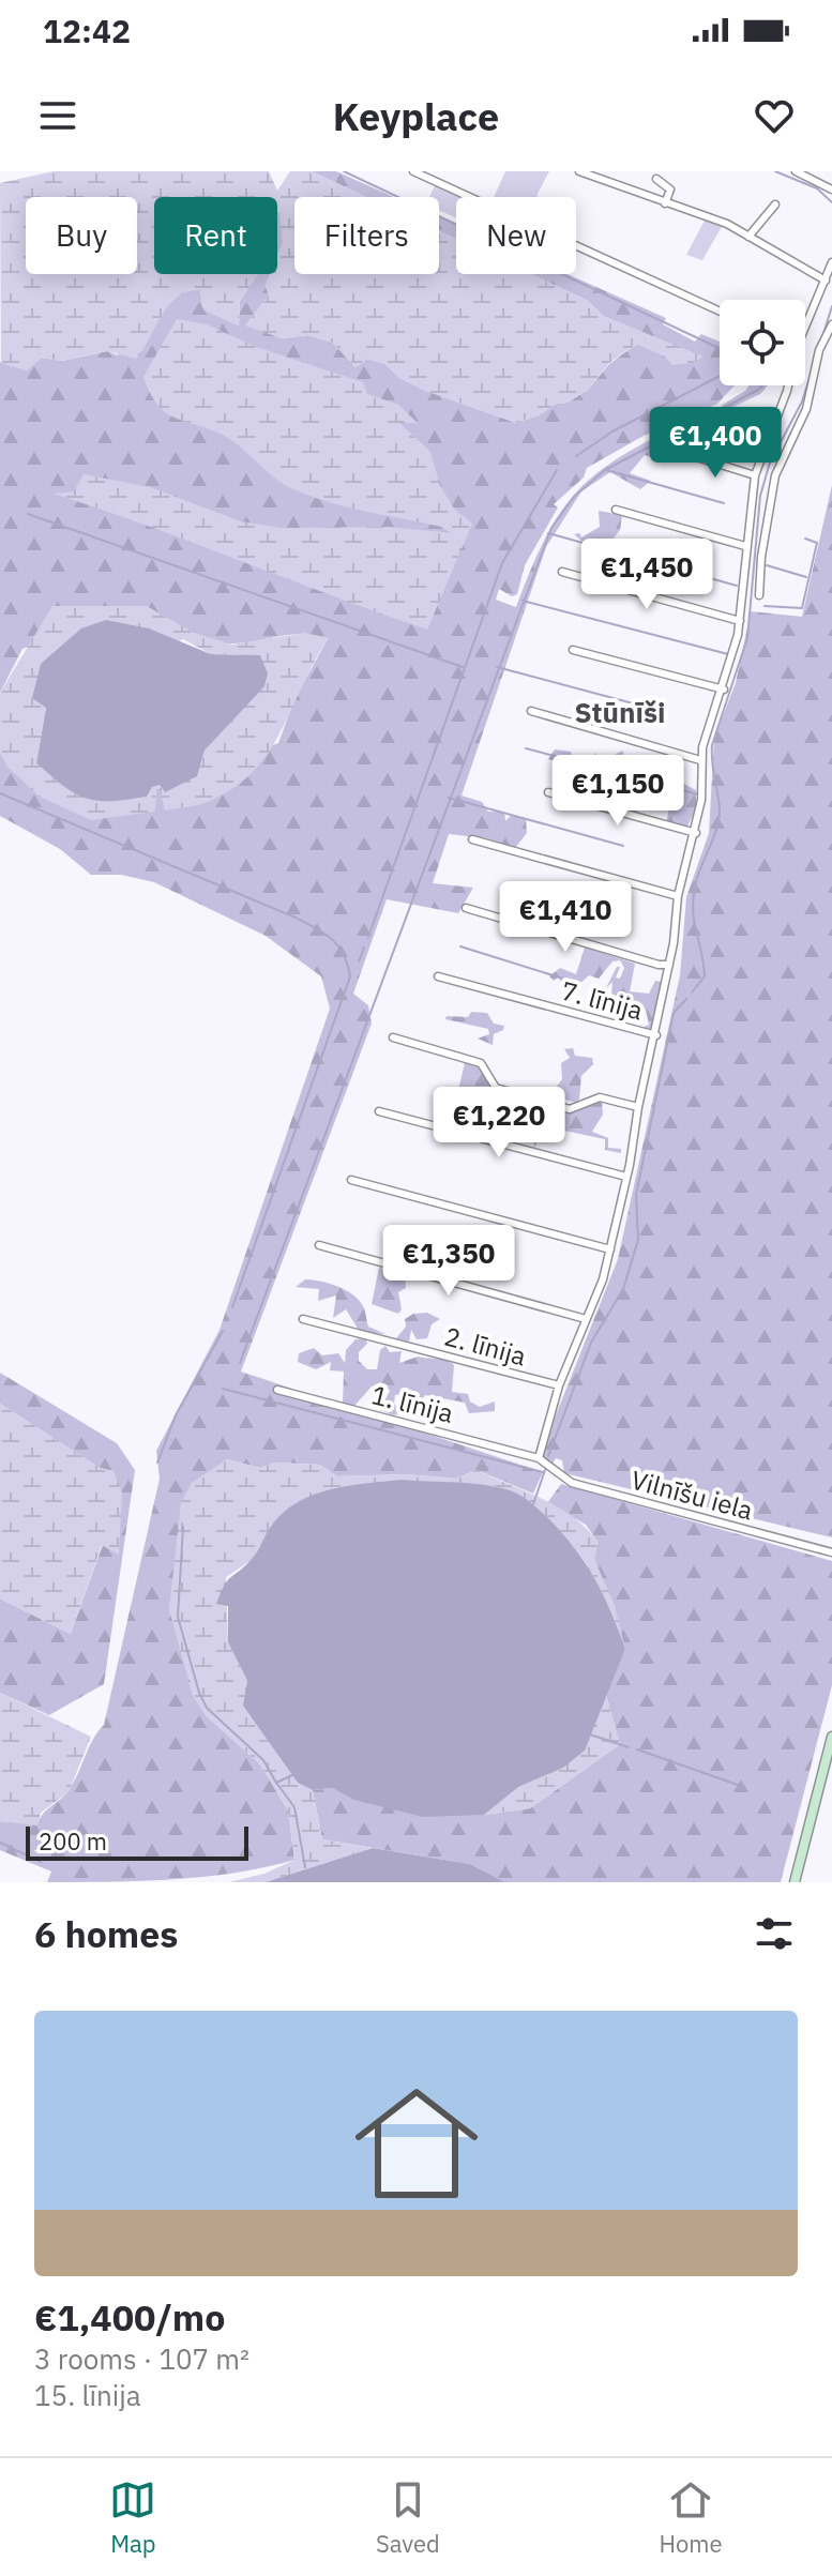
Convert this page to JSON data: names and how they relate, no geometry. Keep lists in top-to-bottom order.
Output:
{
  "streets": {
    "street": [
      "7. līnija",
      "2. līnija",
      "1. līnija",
      "Vilnīšu iela"
    ]
  },
  "crossings": [
    ["1. līnija", "Vilnīšu iela"]
  ],
  "districts": ["Stūnīši"],
  "scale_bar": "200 m",
  "page": {
    "status": "12:42",
    "header": "Keyplace",
    "chip": [
      "Buy",
      "Rent",
      "Filters",
      "New"
    ],
    "price": [
      "€1,400",
      "€1,450",
      "€1,150",
      "€1,410",
      "€1,220",
      "€1,350"
    ],
    "scale": "200 m",
    "heading": "6 homes",
    "list": [
      {
        "name": "€1,400/mo",
        "note": "3 rooms · 107 m² · 15. līnija"
      }
    ],
    "tabs": ["Map", "Saved", "Home"]
  }
}
